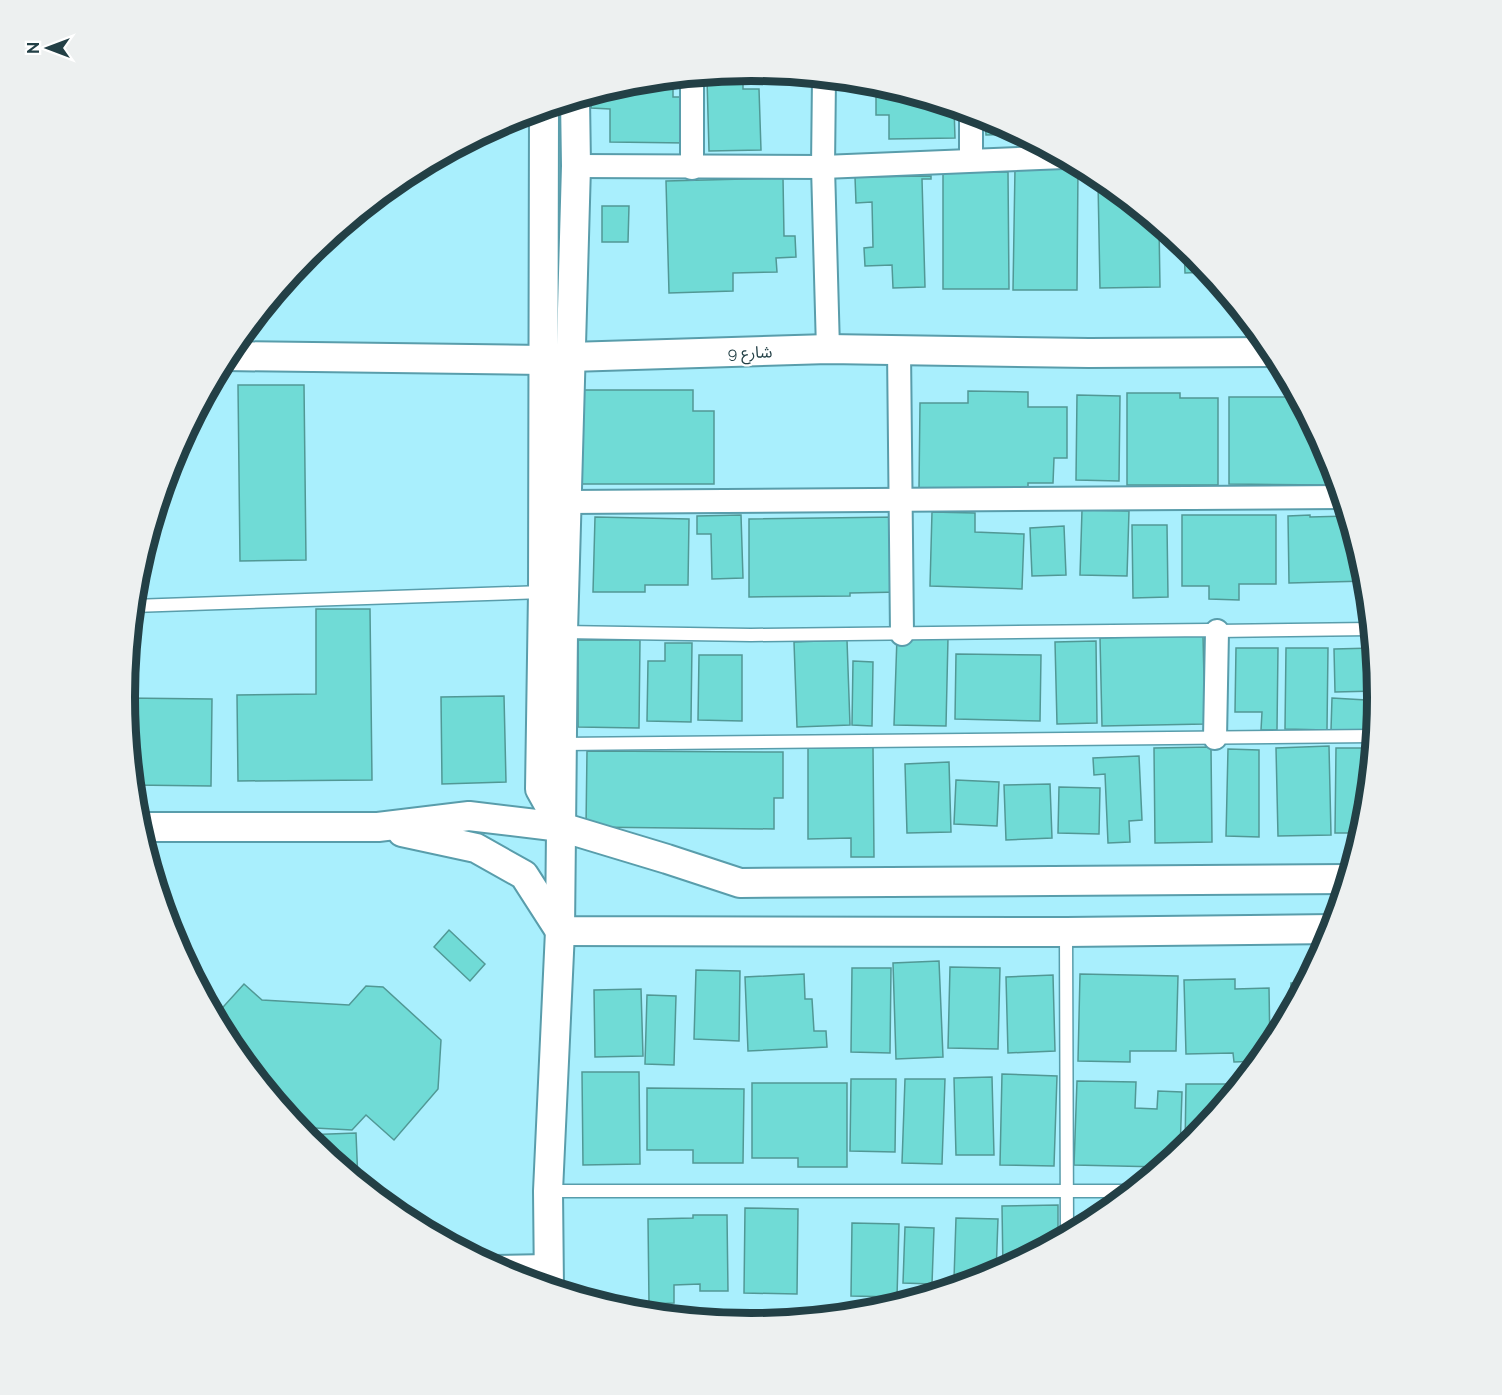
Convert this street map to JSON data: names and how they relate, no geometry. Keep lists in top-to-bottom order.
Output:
{
  "streets": {
    "street": ["شارع 9"]
  },
  "north": "left"
}
